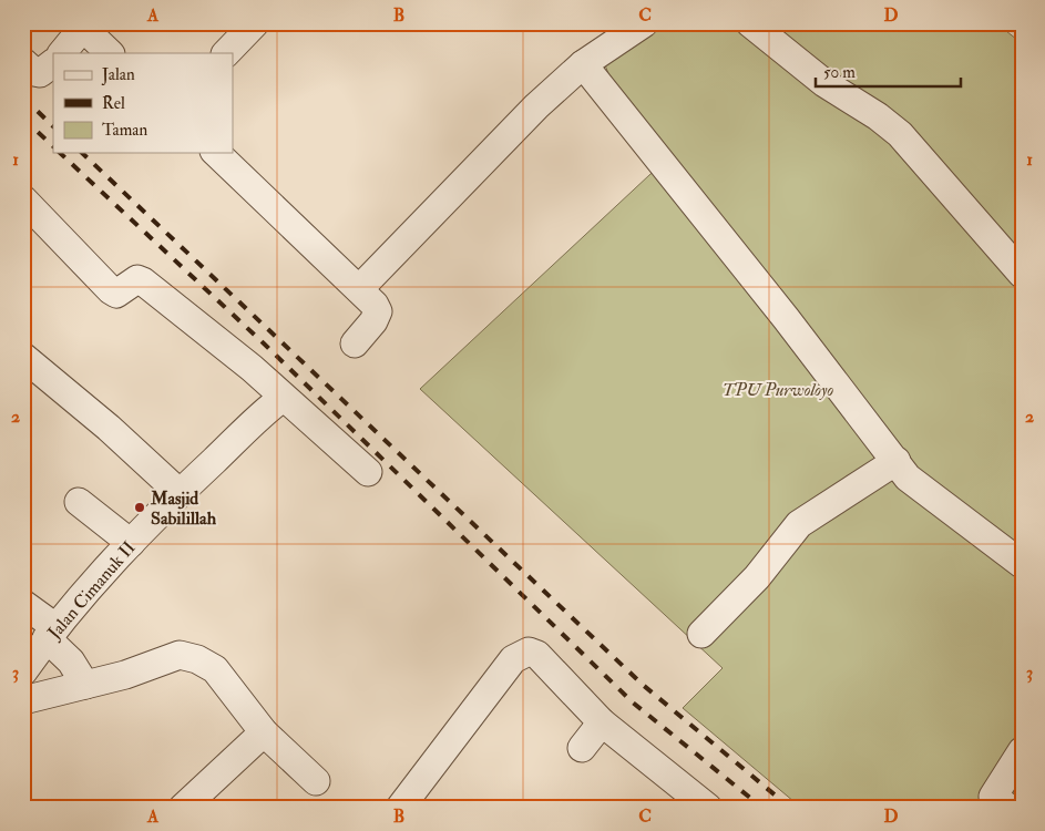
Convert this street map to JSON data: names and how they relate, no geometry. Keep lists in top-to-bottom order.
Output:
{
  "streets": {
    "street": ["Jalan Cimanuk II"]
  },
  "parks": ["TPU Purwoloyo"],
  "places": ["Masjid Sabilillah"],
  "legend": ["Jalan", "Rel", "Taman"],
  "scale_bar": "50 m",
  "grid": {
    "columns": [
      "A",
      "B",
      "C",
      "D"
    ],
    "rows": ["1", "2", "3"]
  }
}
